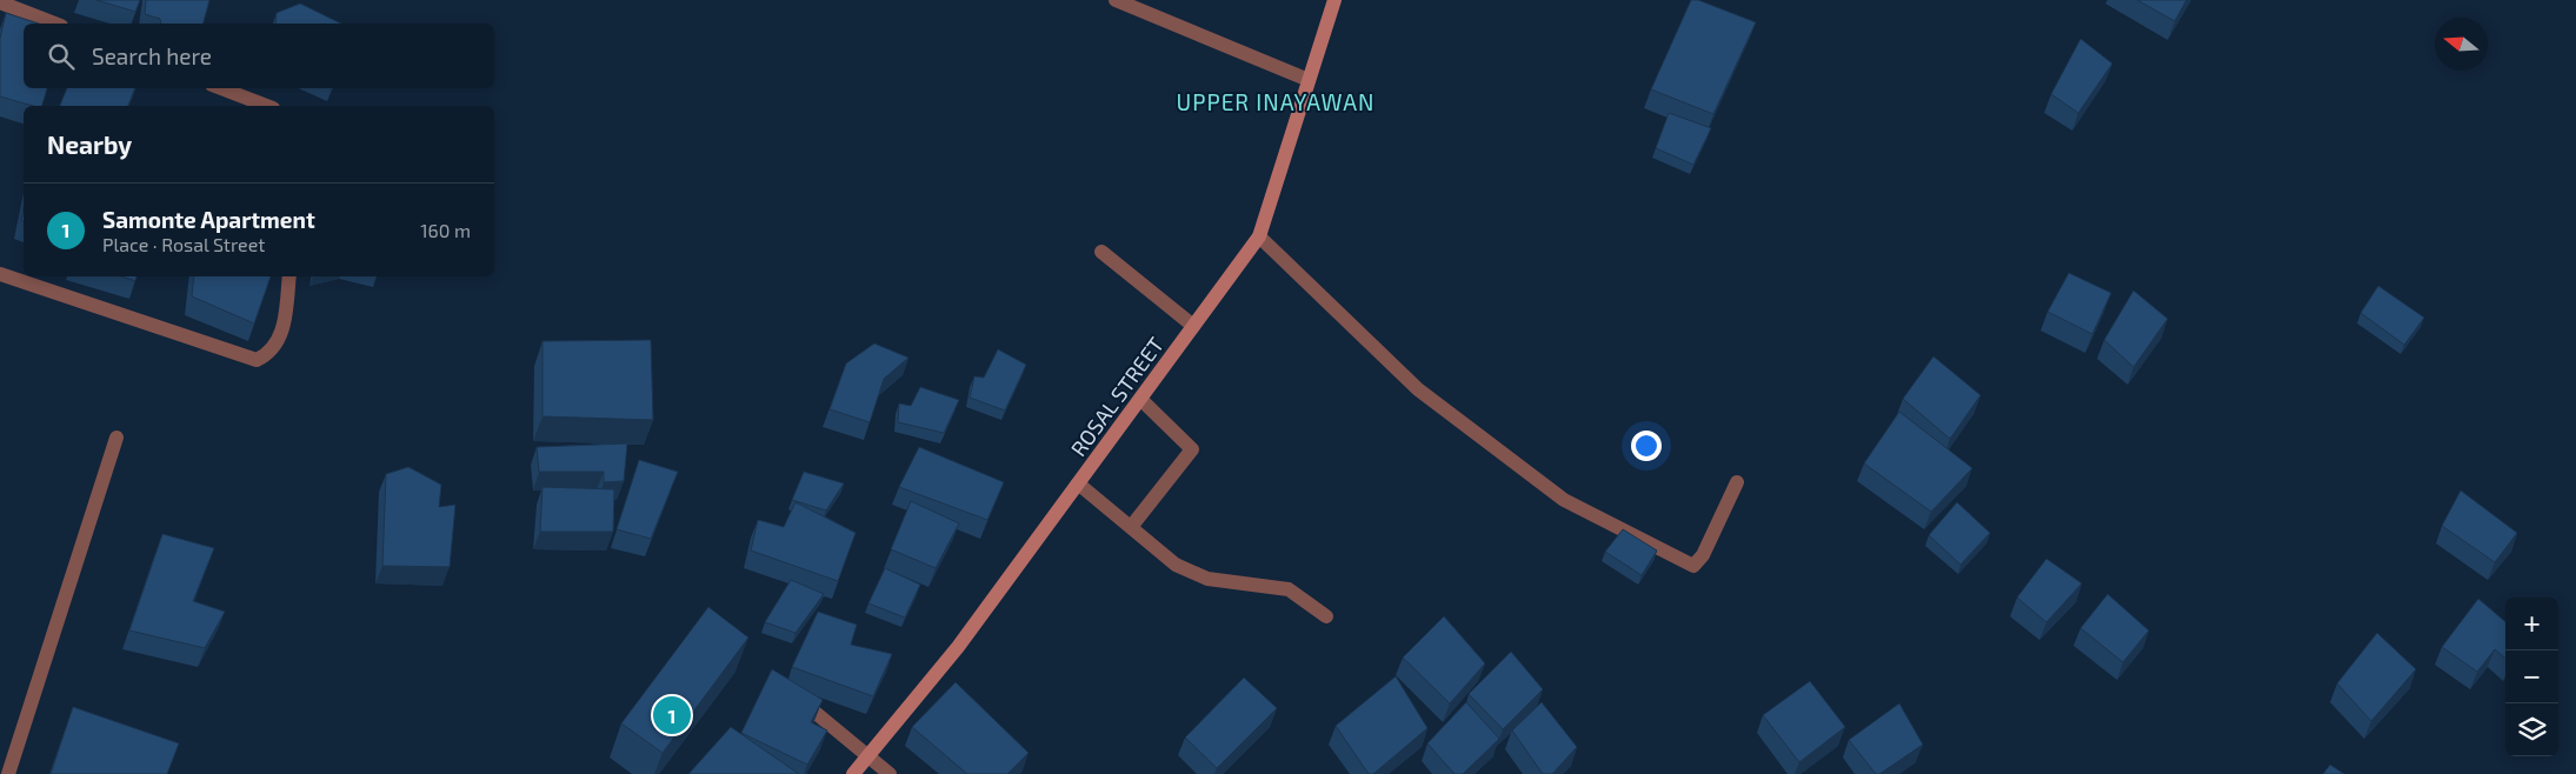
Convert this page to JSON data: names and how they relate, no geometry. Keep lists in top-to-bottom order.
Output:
{
  "streets": {
    "street": ["ROSAL STREET"]
  },
  "districts": ["UPPER INAYAWAN"],
  "north": "left",
  "page": {
    "search": "Search here",
    "heading": "Nearby",
    "list": [
      {
        "mark": "1",
        "name": "Samonte Apartment",
        "note": "Place · Rosal Street",
        "value": "160 m"
      }
    ],
    "map_buttons": ["+", "−"],
    "pins": "1"
  }
}
